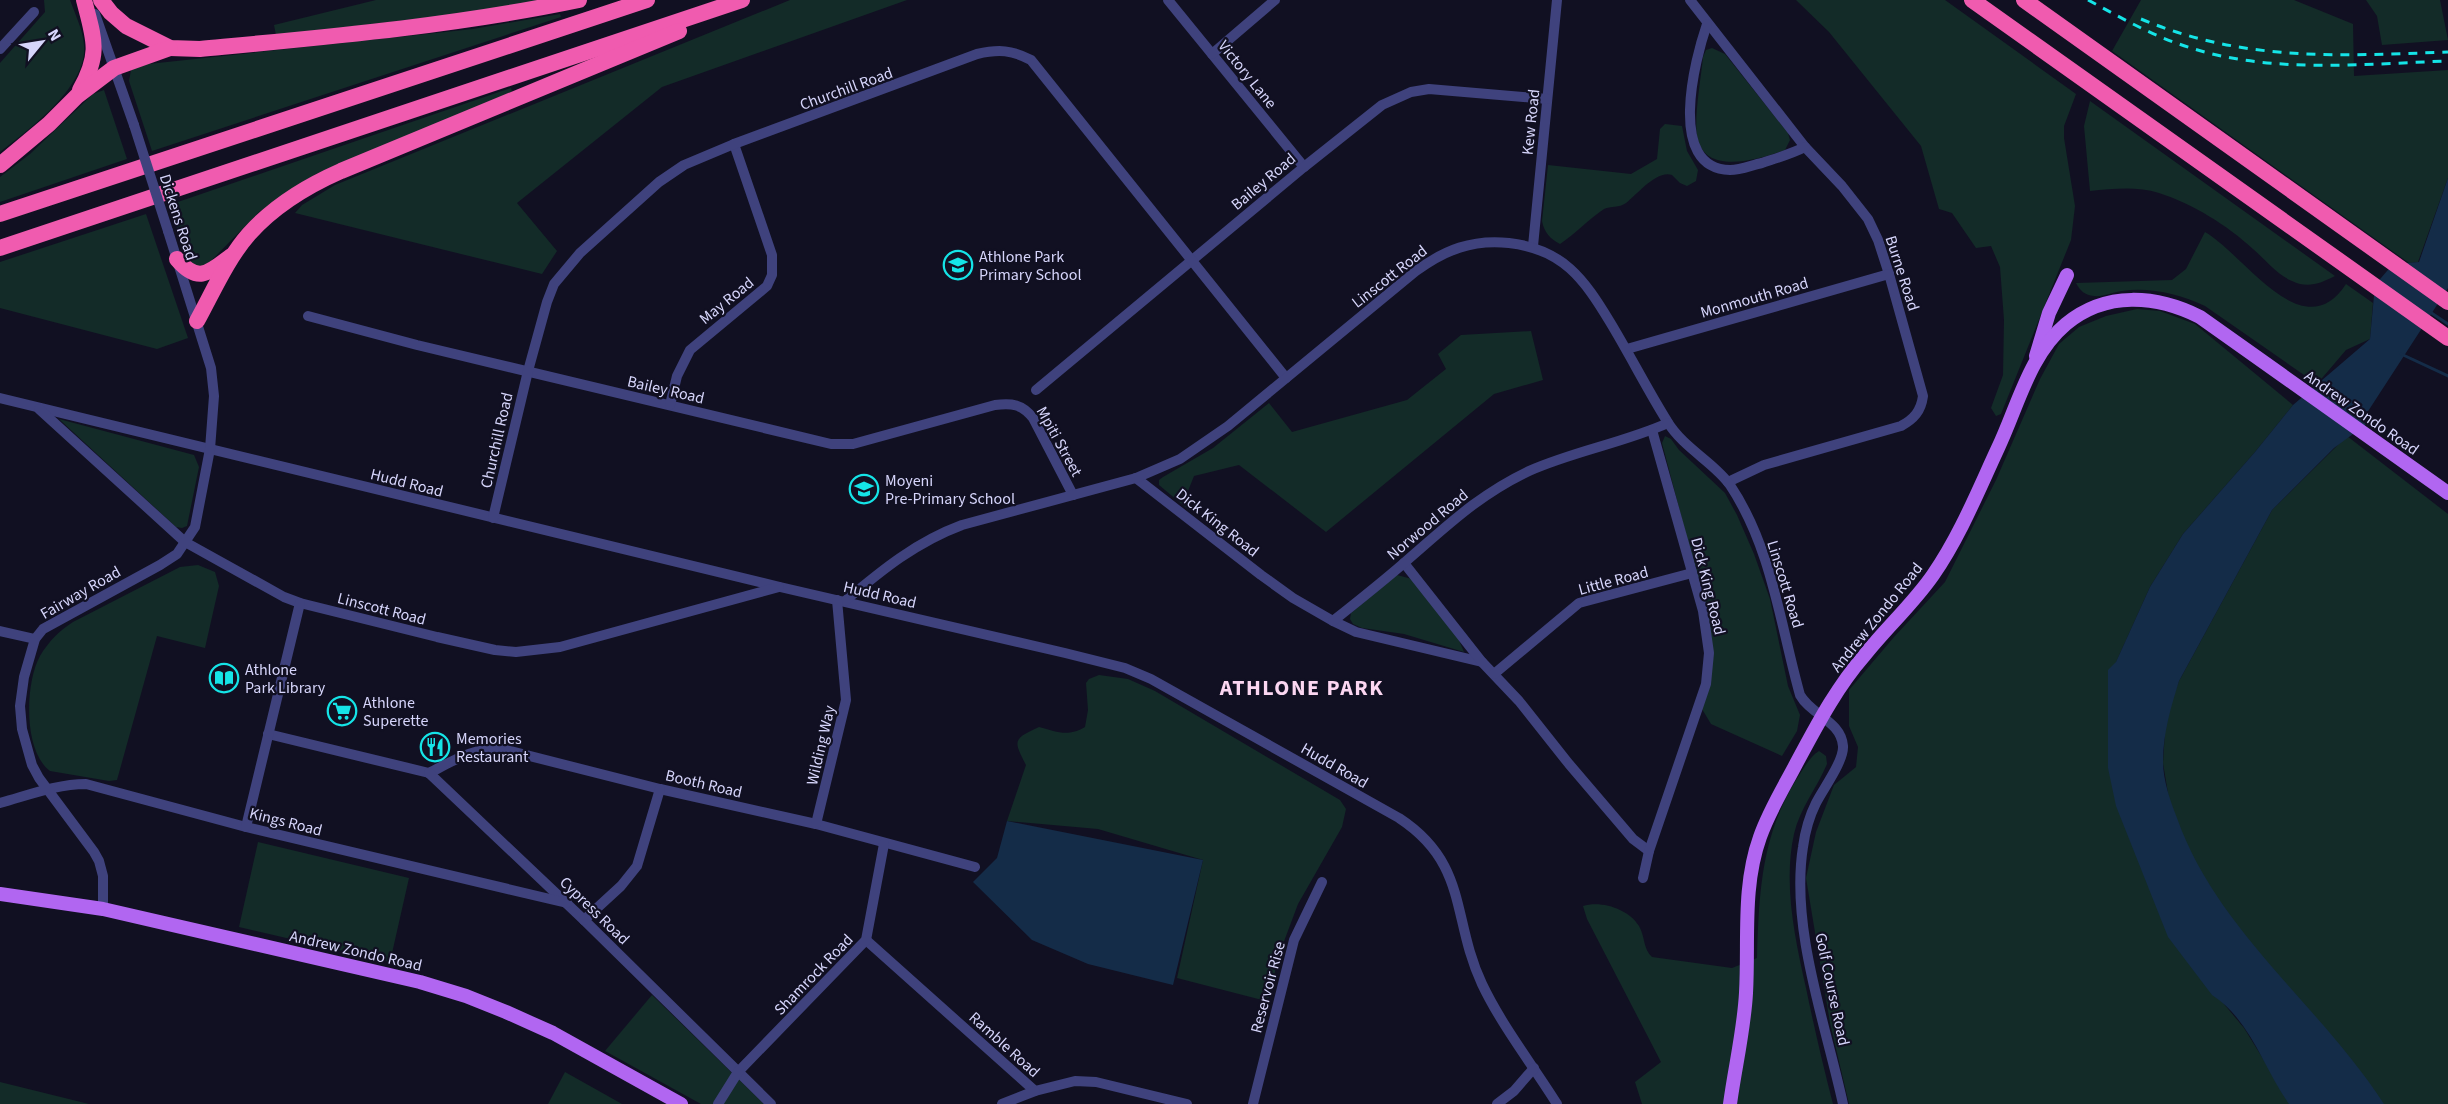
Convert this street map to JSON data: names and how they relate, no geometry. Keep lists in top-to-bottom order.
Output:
{
  "streets": {
    "main road": ["Andrew Zondo Road"],
    "street": [
      "Victory Lane",
      "Churchill Road",
      "Kew Road",
      "Bailey Road",
      "Dickens Road",
      "Burne Road",
      "Linscott Road",
      "Monmouth Road",
      "May Road",
      "Mpiti Street",
      "Hudd Road",
      "Dick King Road",
      "Norwood Road",
      "Little Road",
      "Fairway Road",
      "Wilding Way",
      "Booth Road",
      "Kings Road",
      "Cypress Road",
      "Shamrock Road",
      "Reservoir Rise",
      "Golf Course Road",
      "Ramble Road"
    ]
  },
  "crossings": [
    ["Victory Lane", "Bailey Road"],
    ["Churchill Road", "Bailey Road"],
    ["Churchill Road", "Linscott Road"],
    ["Churchill Road", "May Road"],
    ["Churchill Road", "Hudd Road"],
    ["Kew Road", "Bailey Road"],
    ["Kew Road", "Linscott Road"],
    ["Bailey Road", "May Road"],
    ["Bailey Road", "Mpiti Street"],
    ["Dickens Road", "Hudd Road"],
    ["Dickens Road", "Fairway Road"],
    ["Burne Road", "Linscott Road"],
    ["Burne Road", "Monmouth Road"],
    ["Linscott Road", "Monmouth Road"],
    ["Linscott Road", "Andrew Zondo Road"],
    ["Linscott Road", "Mpiti Street"],
    ["Linscott Road", "Hudd Road"],
    ["Linscott Road", "Dick King Road"],
    ["Linscott Road", "Norwood Road"],
    ["Linscott Road", "Fairway Road"],
    ["Linscott Road", "Wilding Way"],
    ["Linscott Road", "Golf Course Road"],
    ["Andrew Zondo Road", "Fairway Road"],
    ["Andrew Zondo Road", "Golf Course Road"],
    ["Hudd Road", "Fairway Road"],
    ["Hudd Road", "Wilding Way"],
    ["Dick King Road", "Norwood Road"],
    ["Dick King Road", "Little Road"],
    ["Fairway Road", "Kings Road"],
    ["Wilding Way", "Booth Road"],
    ["Booth Road", "Cypress Road"],
    ["Booth Road", "Shamrock Road"],
    ["Kings Road", "Cypress Road"],
    ["Cypress Road", "Shamrock Road"],
    ["Shamrock Road", "Ramble Road"]
  ],
  "districts": ["ATHLONE PARK"],
  "places": {
    "school or university": ["Athlone Park Primary School", "Moyeni Pre-Primary School"],
    "library": ["Athlone Park Library"],
    "supermarket": ["Athlone Superette"],
    "restaurant": ["Memories Restaurant"]
  },
  "north": "top right"
}
